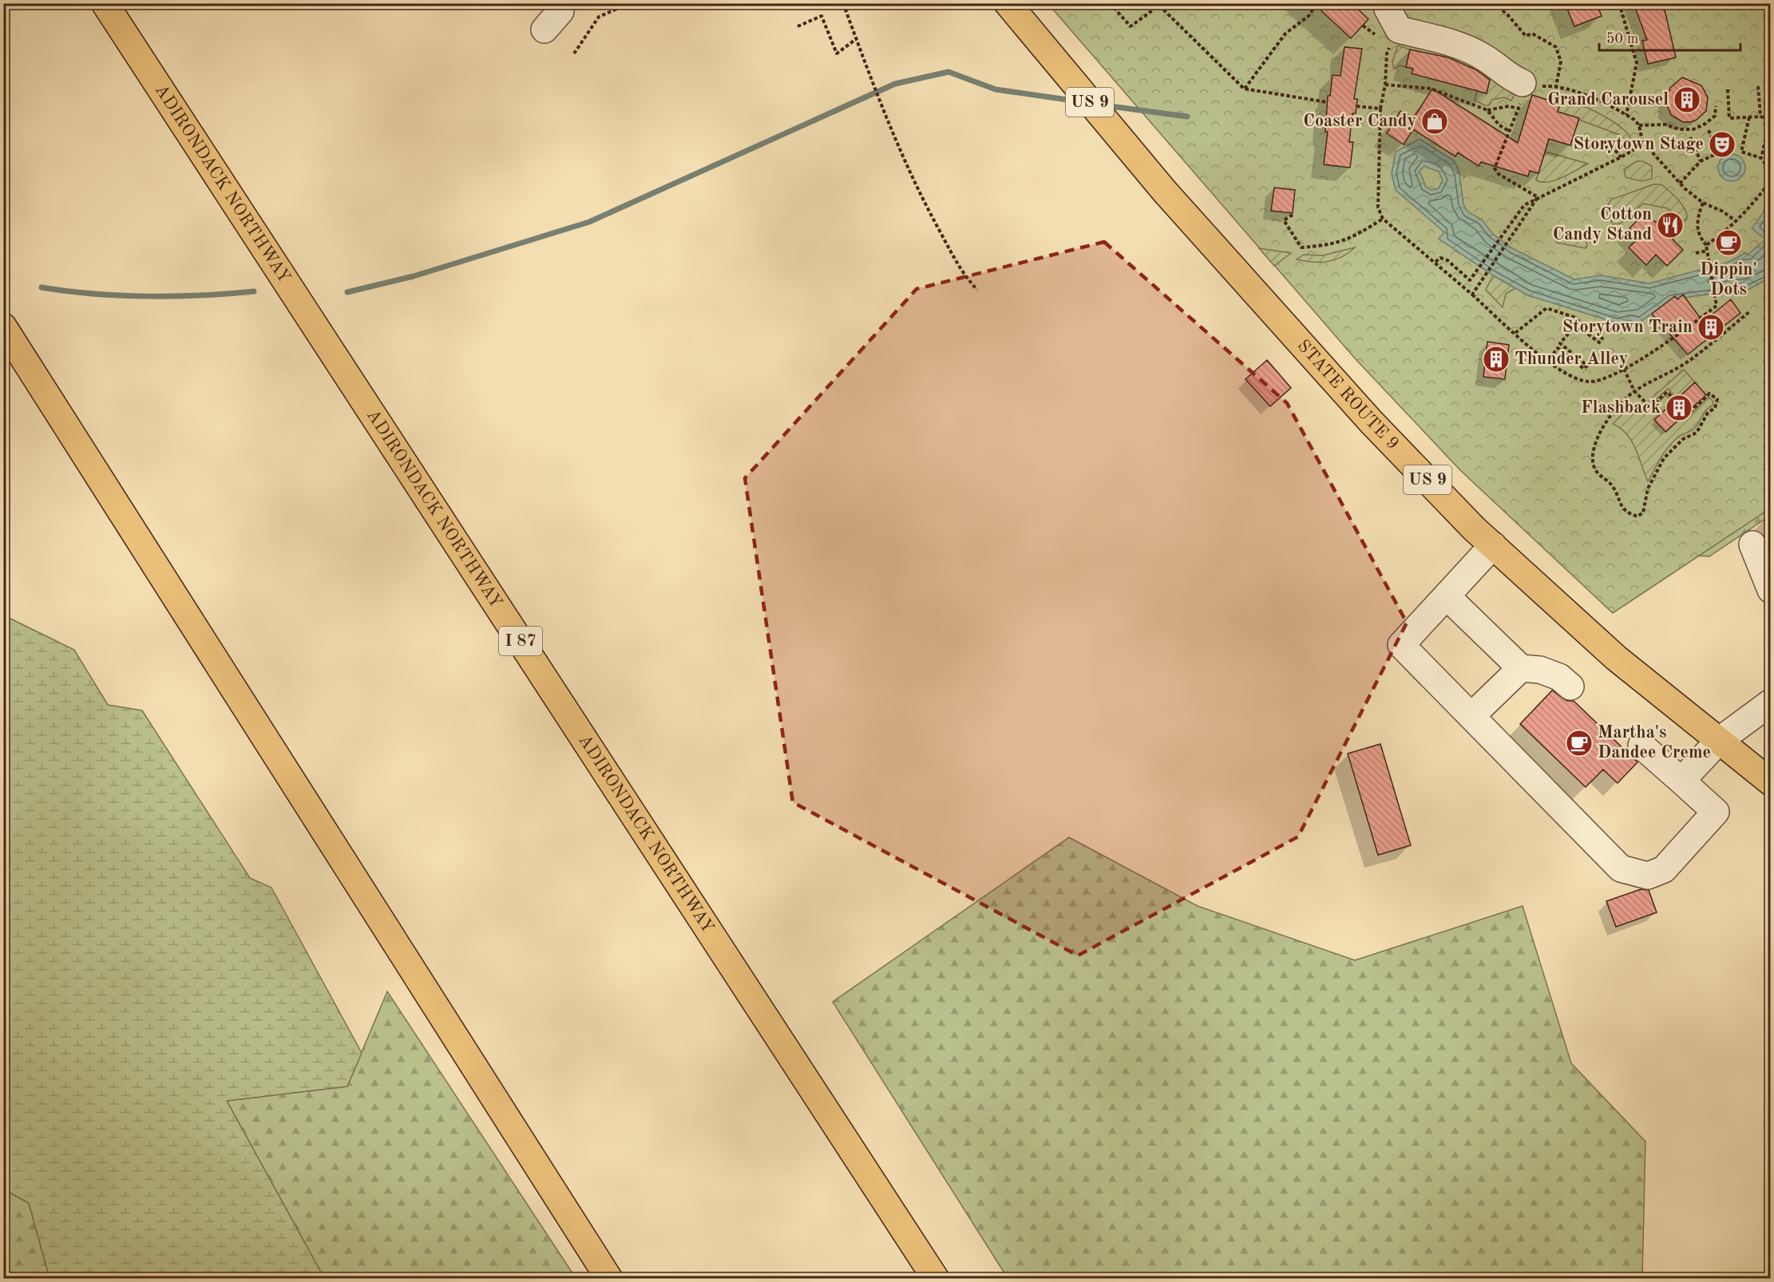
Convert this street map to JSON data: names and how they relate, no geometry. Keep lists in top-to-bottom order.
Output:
{
  "streets": {
    "main road": [
      "US 9",
      "ADIRONDACK NORTHWAY",
      "STATE ROUTE 9",
      "I 87"
    ]
  },
  "places": {
    "building": [
      "Grand Carousel",
      "Storytown Train",
      "Thunder Alley",
      "Flashback"
    ],
    "shop": ["Coaster Candy"],
    "theatre": ["Storytown Stage"],
    "restaurant": ["Cotton Candy Stand"],
    "cafe": ["Dippin' Dots", "Martha's Dandee Creme"]
  },
  "scale_bar": "50 m"
}
